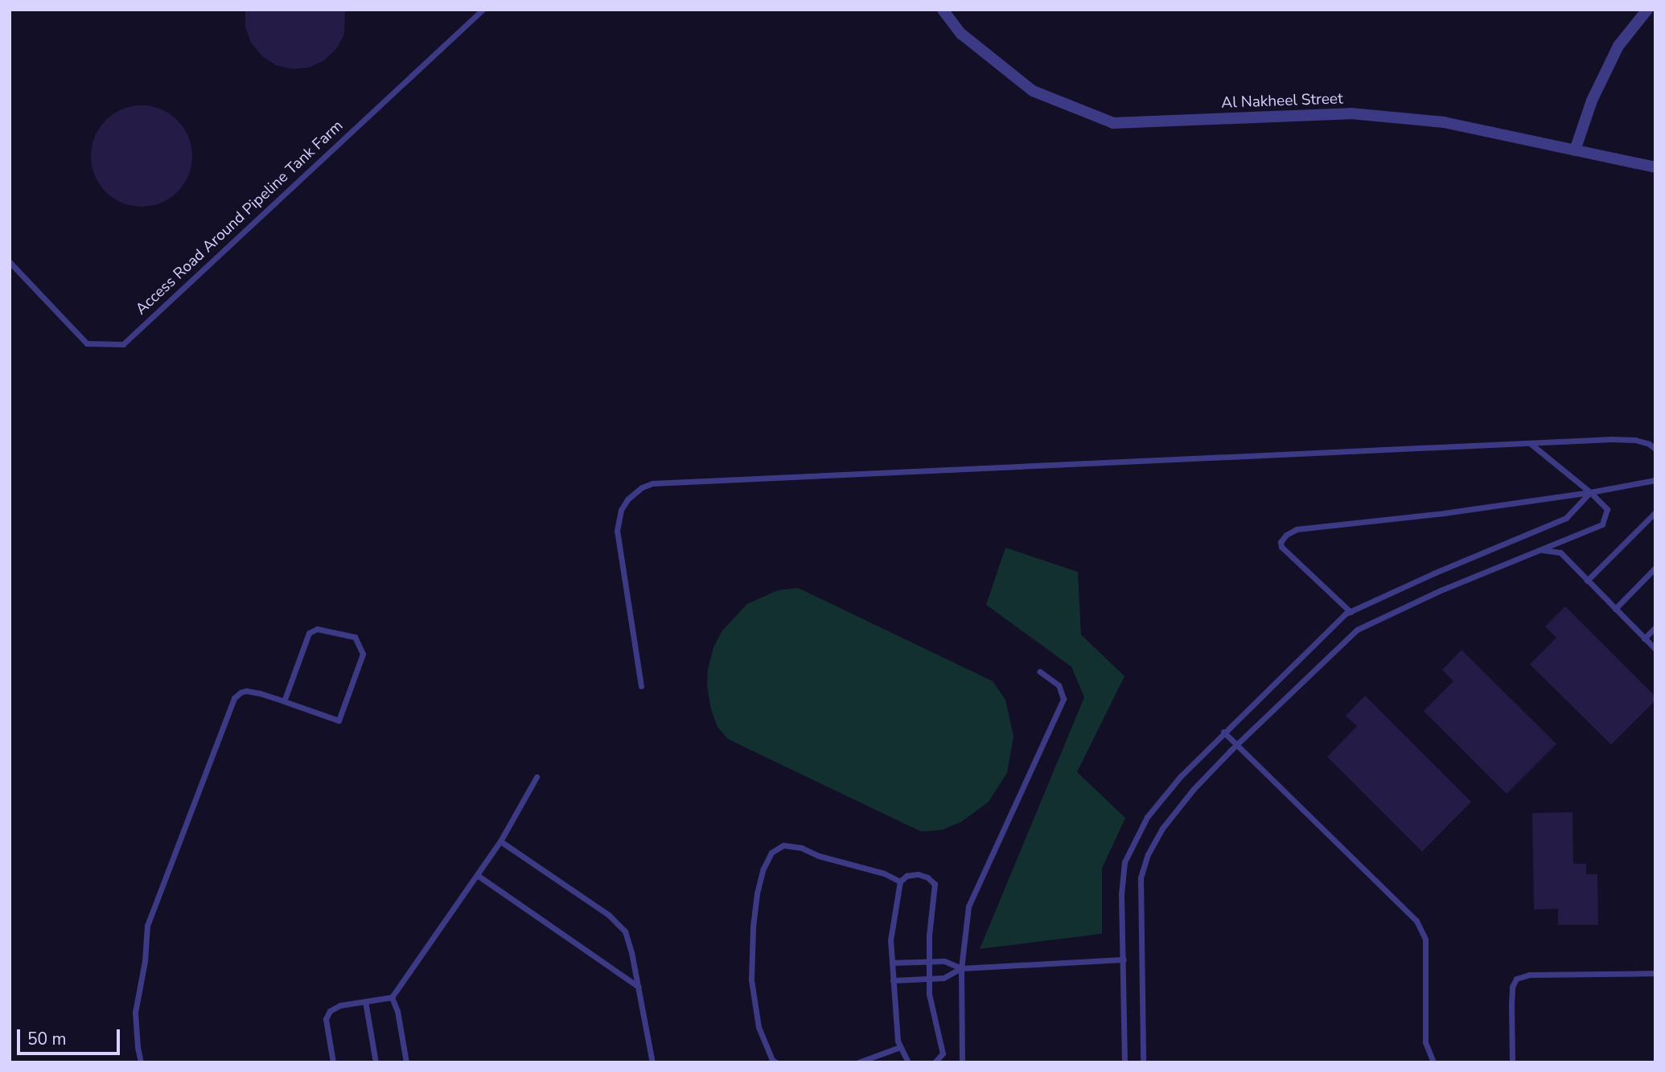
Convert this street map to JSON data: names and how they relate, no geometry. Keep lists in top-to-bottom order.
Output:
{
  "streets": {
    "street": ["Al Nakheel Street"],
    "lane": ["Access Road Around Pipeline Tank Farm"]
  },
  "scale_bar": "50 m"
}
